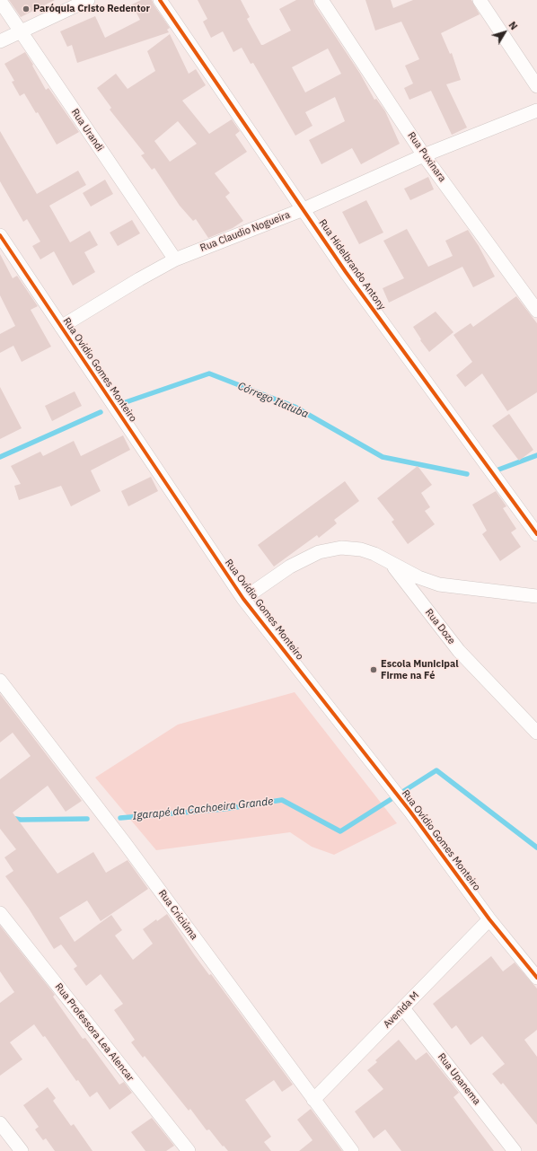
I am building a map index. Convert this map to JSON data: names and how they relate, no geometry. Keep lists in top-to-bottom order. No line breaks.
{"streets":{"street":["Rua Urandi","Rua Puxinara","Rua Claudio Nogueira","Rua Hidelbrando Antony","Rua Ovídio Gomes Monteiro","Rua Doze","Rua Criciúma","Avenida M","Rua Professora Lea Alencar","Rua Upanema"]},"crossings":[["Rua Urandi","Rua Claudio Nogueira"],["Rua Puxinara","Rua Claudio Nogueira"],["Rua Claudio Nogueira","Rua Hidelbrando Antony"],["Rua Claudio Nogueira","Rua Ovídio Gomes Monteiro"],["Rua Ovídio Gomes Monteiro","Avenida M"],["Rua Criciúma","Avenida M"],["Avenida M","Rua Upanema"]],"water":["Córrego Itatuba","Igarapé da Cachoeira Grande"],"places":["Paróquia Cristo Redentor","Escola Municipal Firme na Fé"],"north":"top right"}
